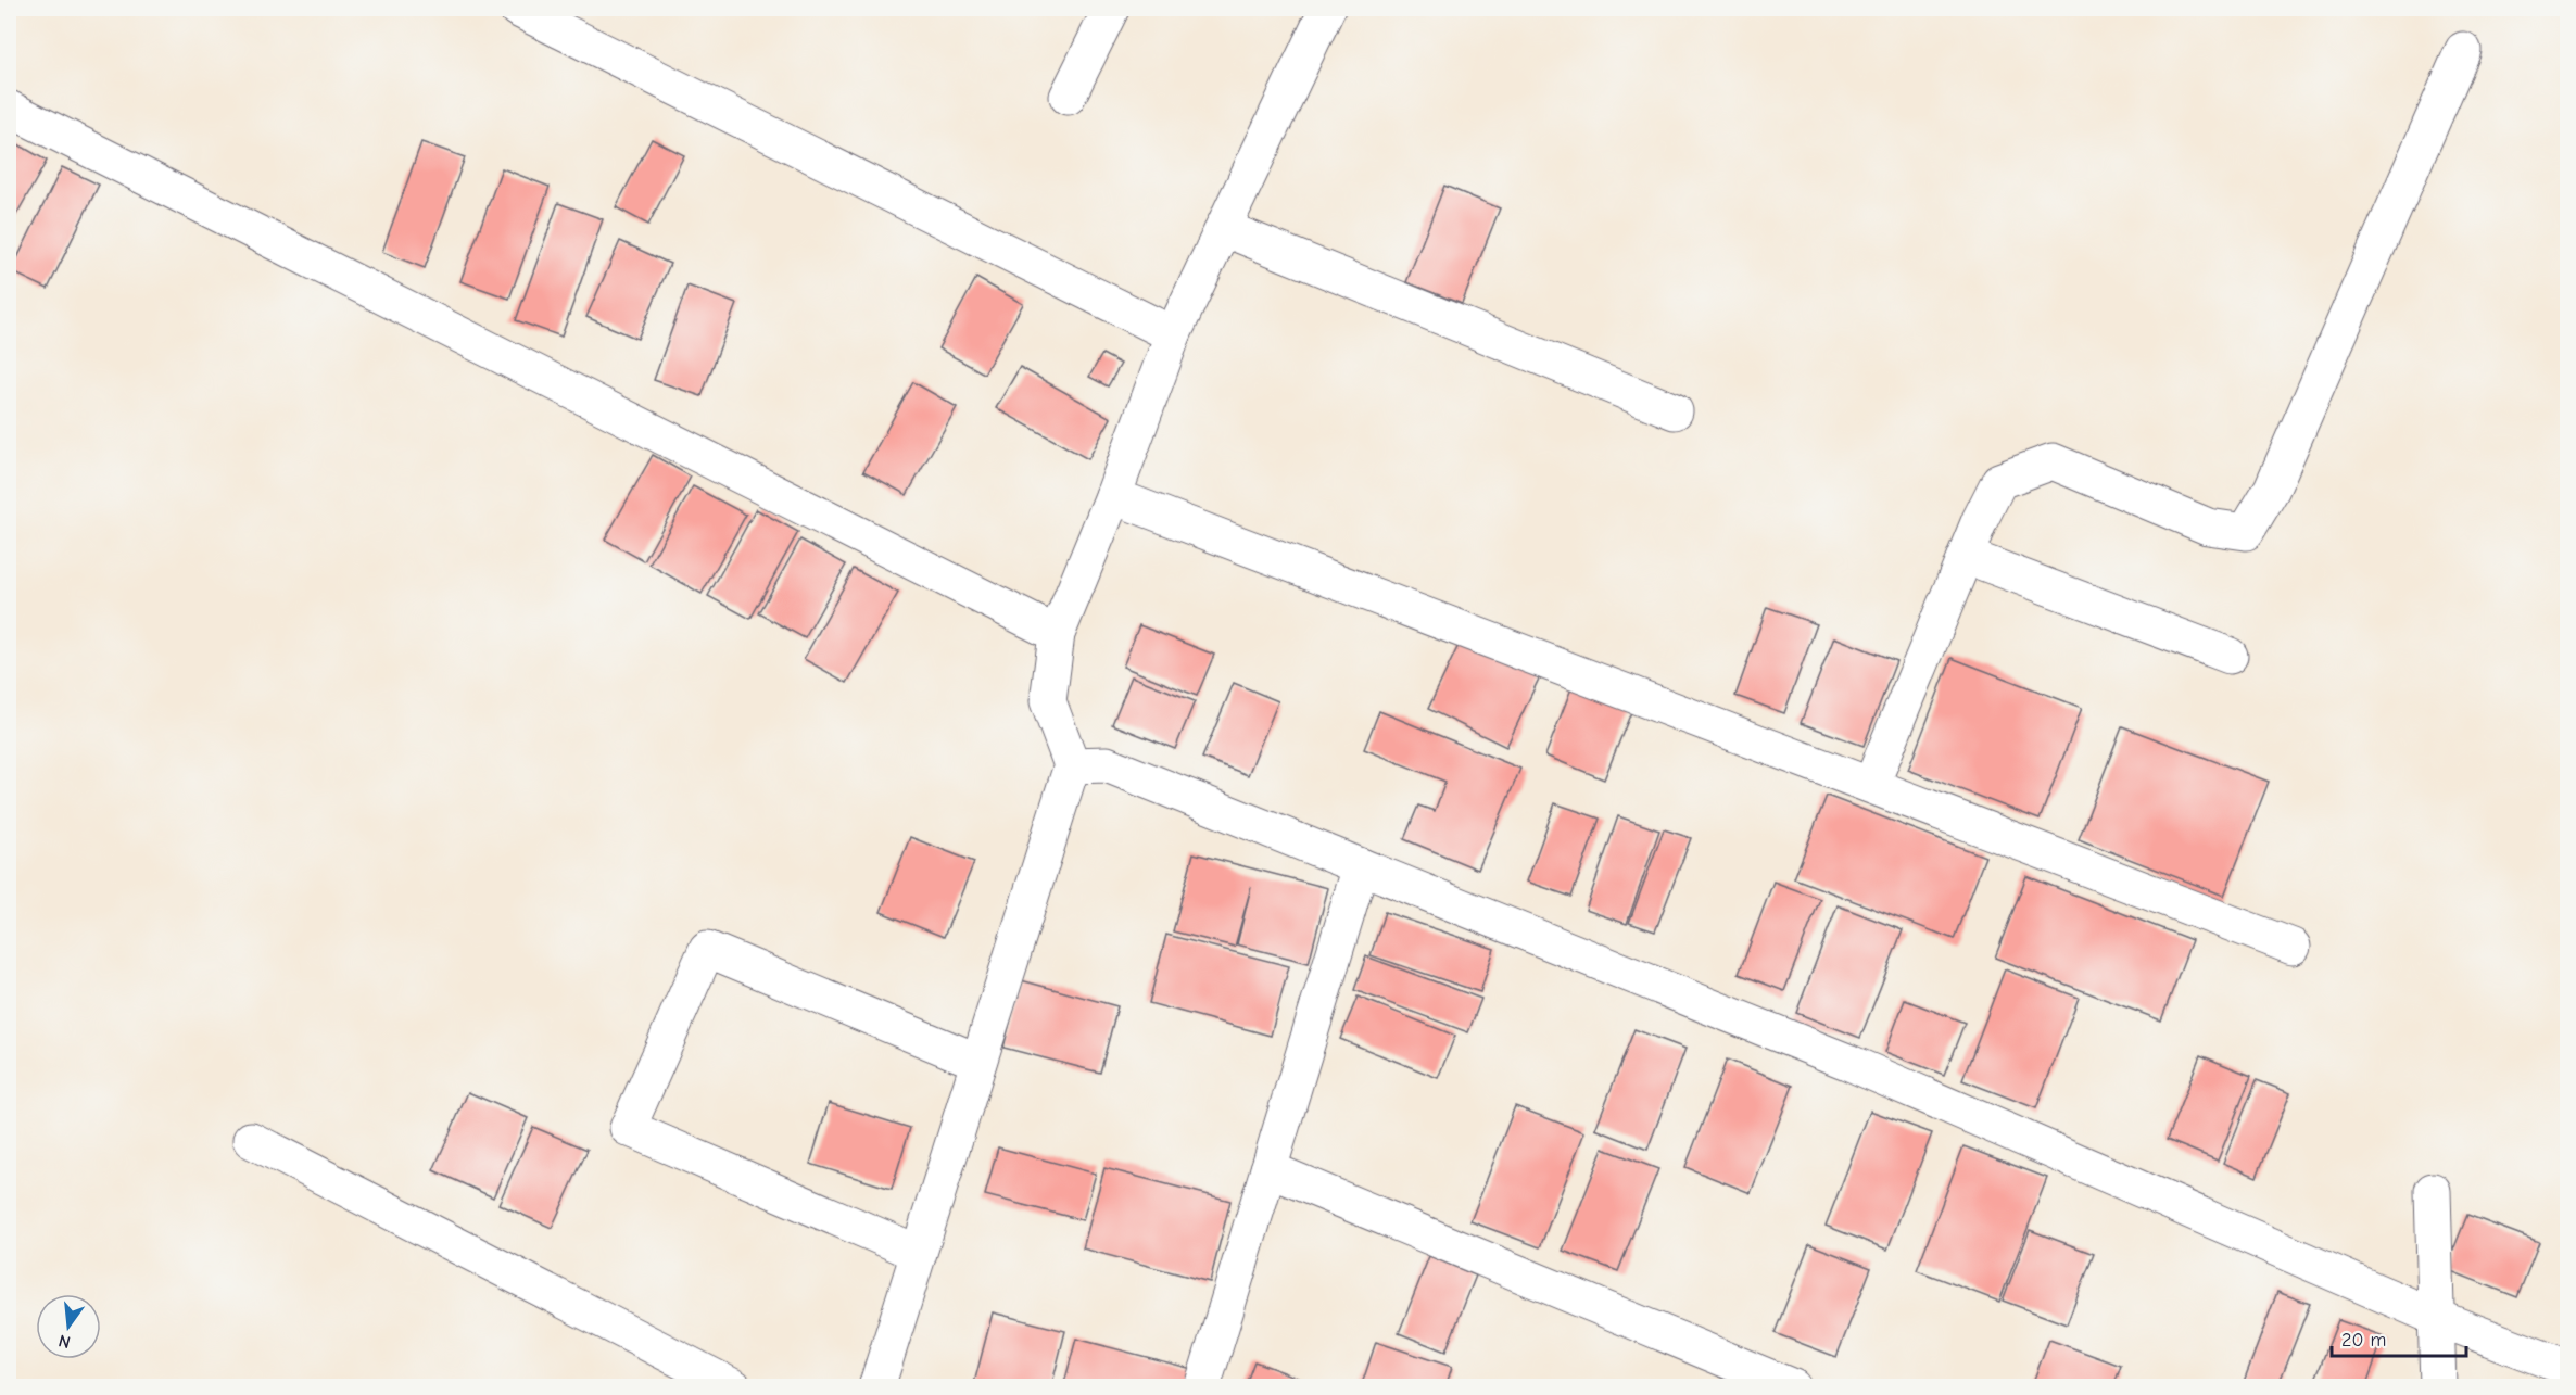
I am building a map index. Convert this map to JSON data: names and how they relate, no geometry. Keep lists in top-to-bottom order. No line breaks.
{"scale_bar":"20 m","north":"bottom"}
